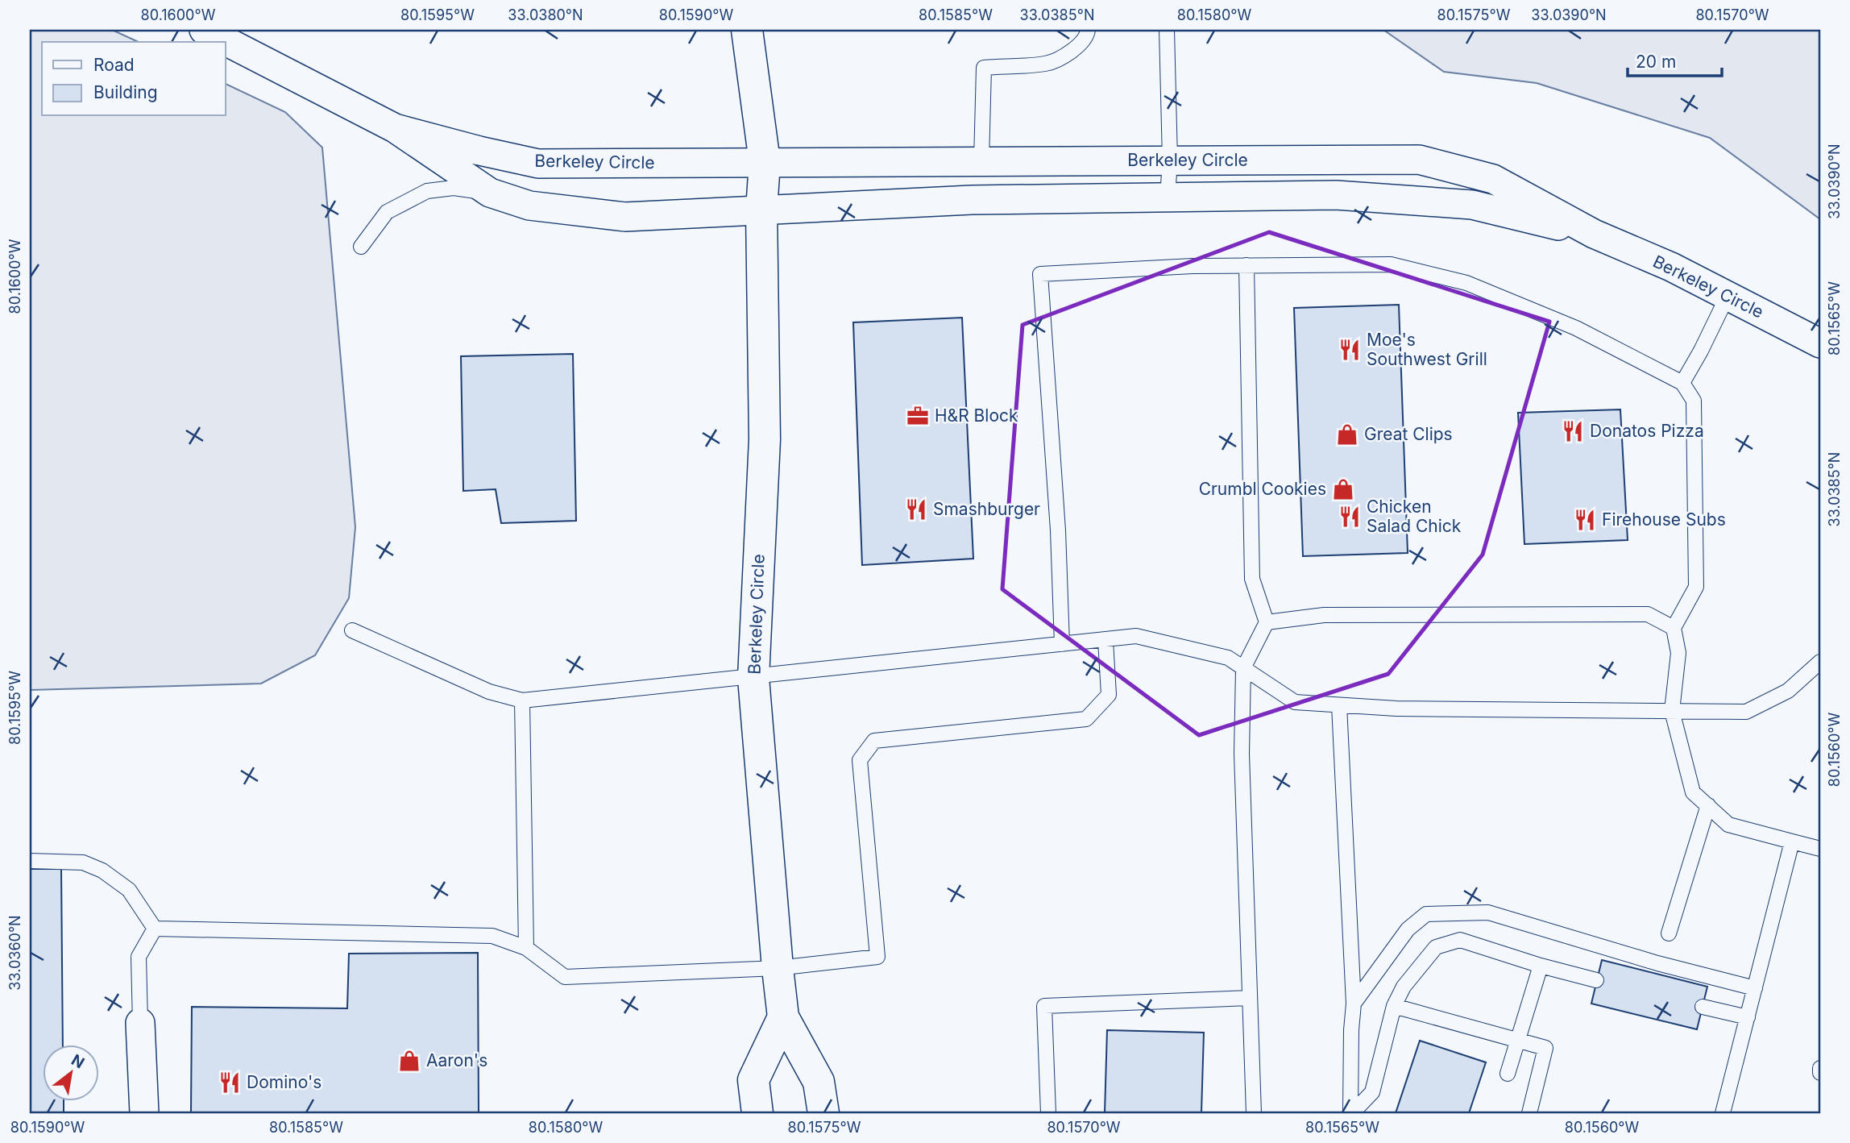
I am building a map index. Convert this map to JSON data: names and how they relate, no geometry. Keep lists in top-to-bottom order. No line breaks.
{"streets":{"street":["Berkeley Circle"]},"places":{"restaurant":["Moe's Southwest Grill","Donatos Pizza","Smashburger","Chicken Salad Chick","Firehouse Subs","Domino's"],"office":["H&R Block"],"shop":["Great Clips","Crumbl Cookies","Aaron's"]},"legend":["Road","Building"],"scale_bar":"20 m","north":"top right","coordinates":["80.1600°W","80.1595°W","33.0380°N","80.1590°W","80.1585°W","33.0385°N","80.1580°W","80.1575°W","33.0390°N","80.1570°W","80.1565°W","80.1560°W","33.0360°N"]}
